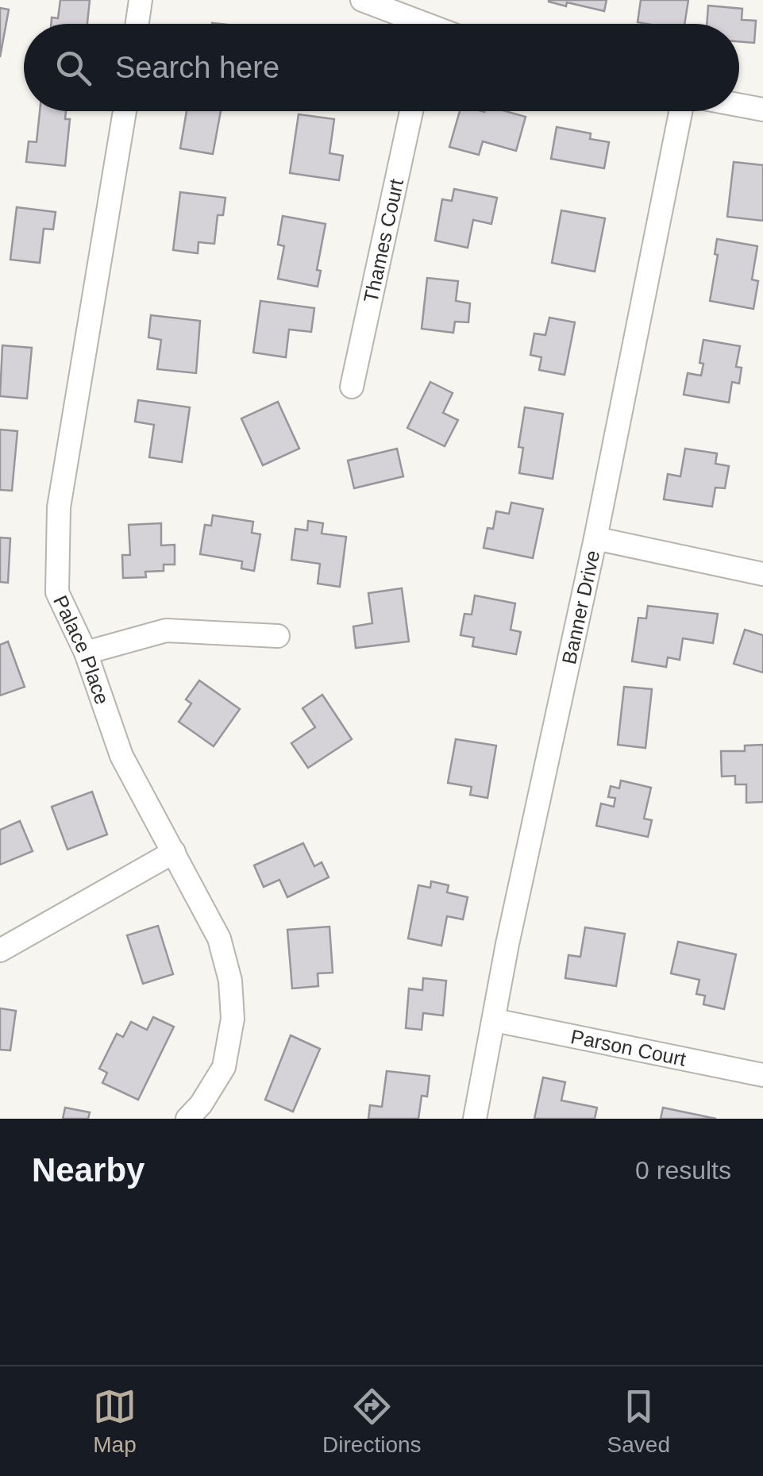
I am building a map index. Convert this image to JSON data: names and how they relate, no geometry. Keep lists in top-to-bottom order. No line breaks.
{"streets":{"street":["Thames Court","Banner Drive","Palace Place","Parson Court"]},"crossings":[["Banner Drive","Parson Court"]],"page":{"search":"Search here","heading":["Nearby","0 results"],"nav":["Map","Directions","Saved"]}}
